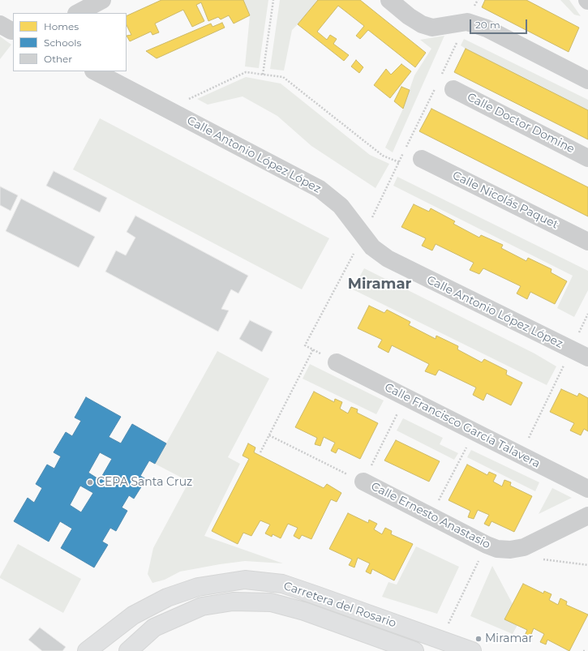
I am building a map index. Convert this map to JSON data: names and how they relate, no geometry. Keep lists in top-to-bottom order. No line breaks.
{"streets":{"main road":["Carretera del Rosario"],"street":["Calle Doctor Domine","Calle Antonio López López","Calle Nicolás Paquet","Calle Francisco García Talavera","Calle Ernesto Anastasio"]},"districts":["Miramar"],"places":["CEPA Santa Cruz","Miramar"],"legend":["Homes","Schools","Other"],"scale_bar":"20 m"}
